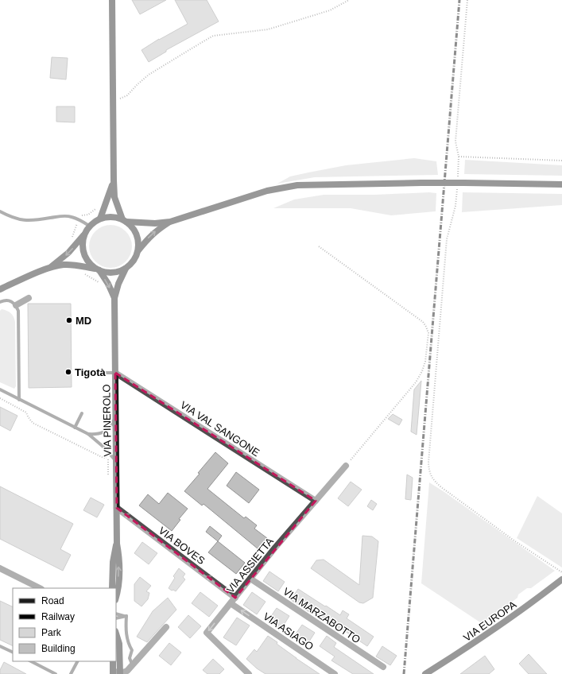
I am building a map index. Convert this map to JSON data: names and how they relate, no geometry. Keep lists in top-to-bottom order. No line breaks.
{"streets":{"main road":["VIA PINEROLO","VIA EUROPA"],"street":["VIA VAL SANGONE","VIA BOVES","VIA ASSIETTA","VIA MARZABOTTO","VIA ASIAGO"]},"crossings":[["VIA PINEROLO","VIA VAL SANGONE"],["VIA PINEROLO","VIA BOVES"],["VIA VAL SANGONE","VIA ASSIETTA"],["VIA BOVES","VIA ASSIETTA"],["VIA ASSIETTA","VIA MARZABOTTO"],["VIA ASSIETTA","VIA ASIAGO"]],"one_way":["VIA BOVES","VIA ASIAGO"],"places":["MD","Tigotà"],"legend":["Road","Railway","Park","Building"]}
